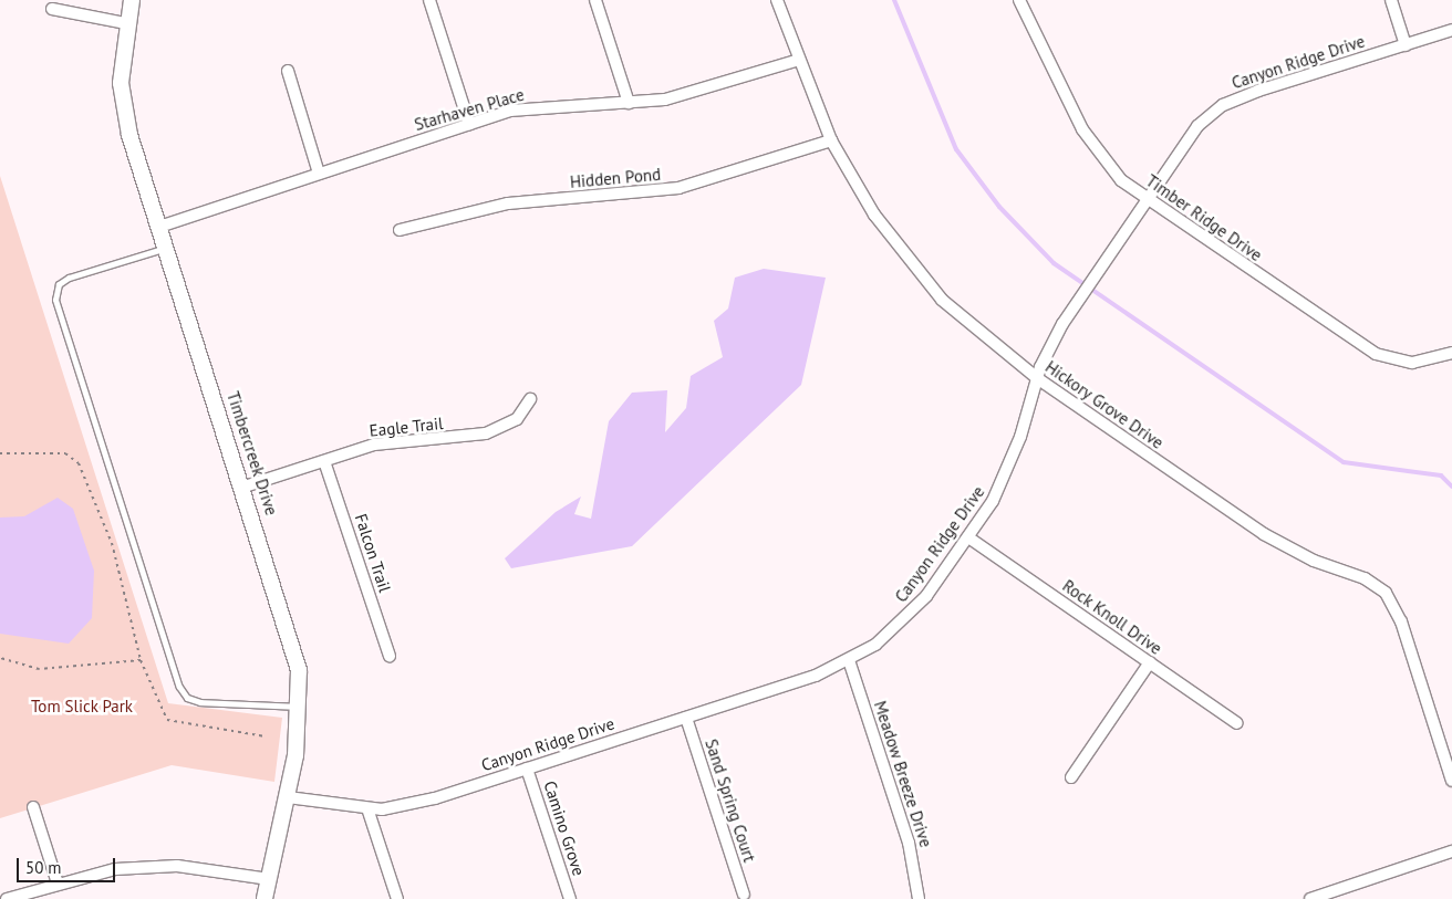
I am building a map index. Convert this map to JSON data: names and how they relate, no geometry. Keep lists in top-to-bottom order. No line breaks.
{"streets":{"street":["Canyon Ridge Drive","Starhaven Place","Hidden Pond","Timber Ridge Drive","Hickory Grove Drive","Eagle Trail","Timbercreek Drive","Falcon Trail","Rock Knoll Drive","Meadow Breeze Drive","Sand Spring Court","Camino Grove"]},"crossings":[["Canyon Ridge Drive","Timber Ridge Drive"],["Canyon Ridge Drive","Hickory Grove Drive"],["Canyon Ridge Drive","Timbercreek Drive"],["Canyon Ridge Drive","Rock Knoll Drive"],["Canyon Ridge Drive","Meadow Breeze Drive"],["Canyon Ridge Drive","Sand Spring Court"],["Canyon Ridge Drive","Camino Grove"],["Starhaven Place","Hickory Grove Drive"],["Starhaven Place","Timbercreek Drive"],["Hidden Pond","Hickory Grove Drive"],["Eagle Trail","Timbercreek Drive"],["Eagle Trail","Falcon Trail"]],"parks":["Tom Slick Park"],"scale_bar":"50 m"}
